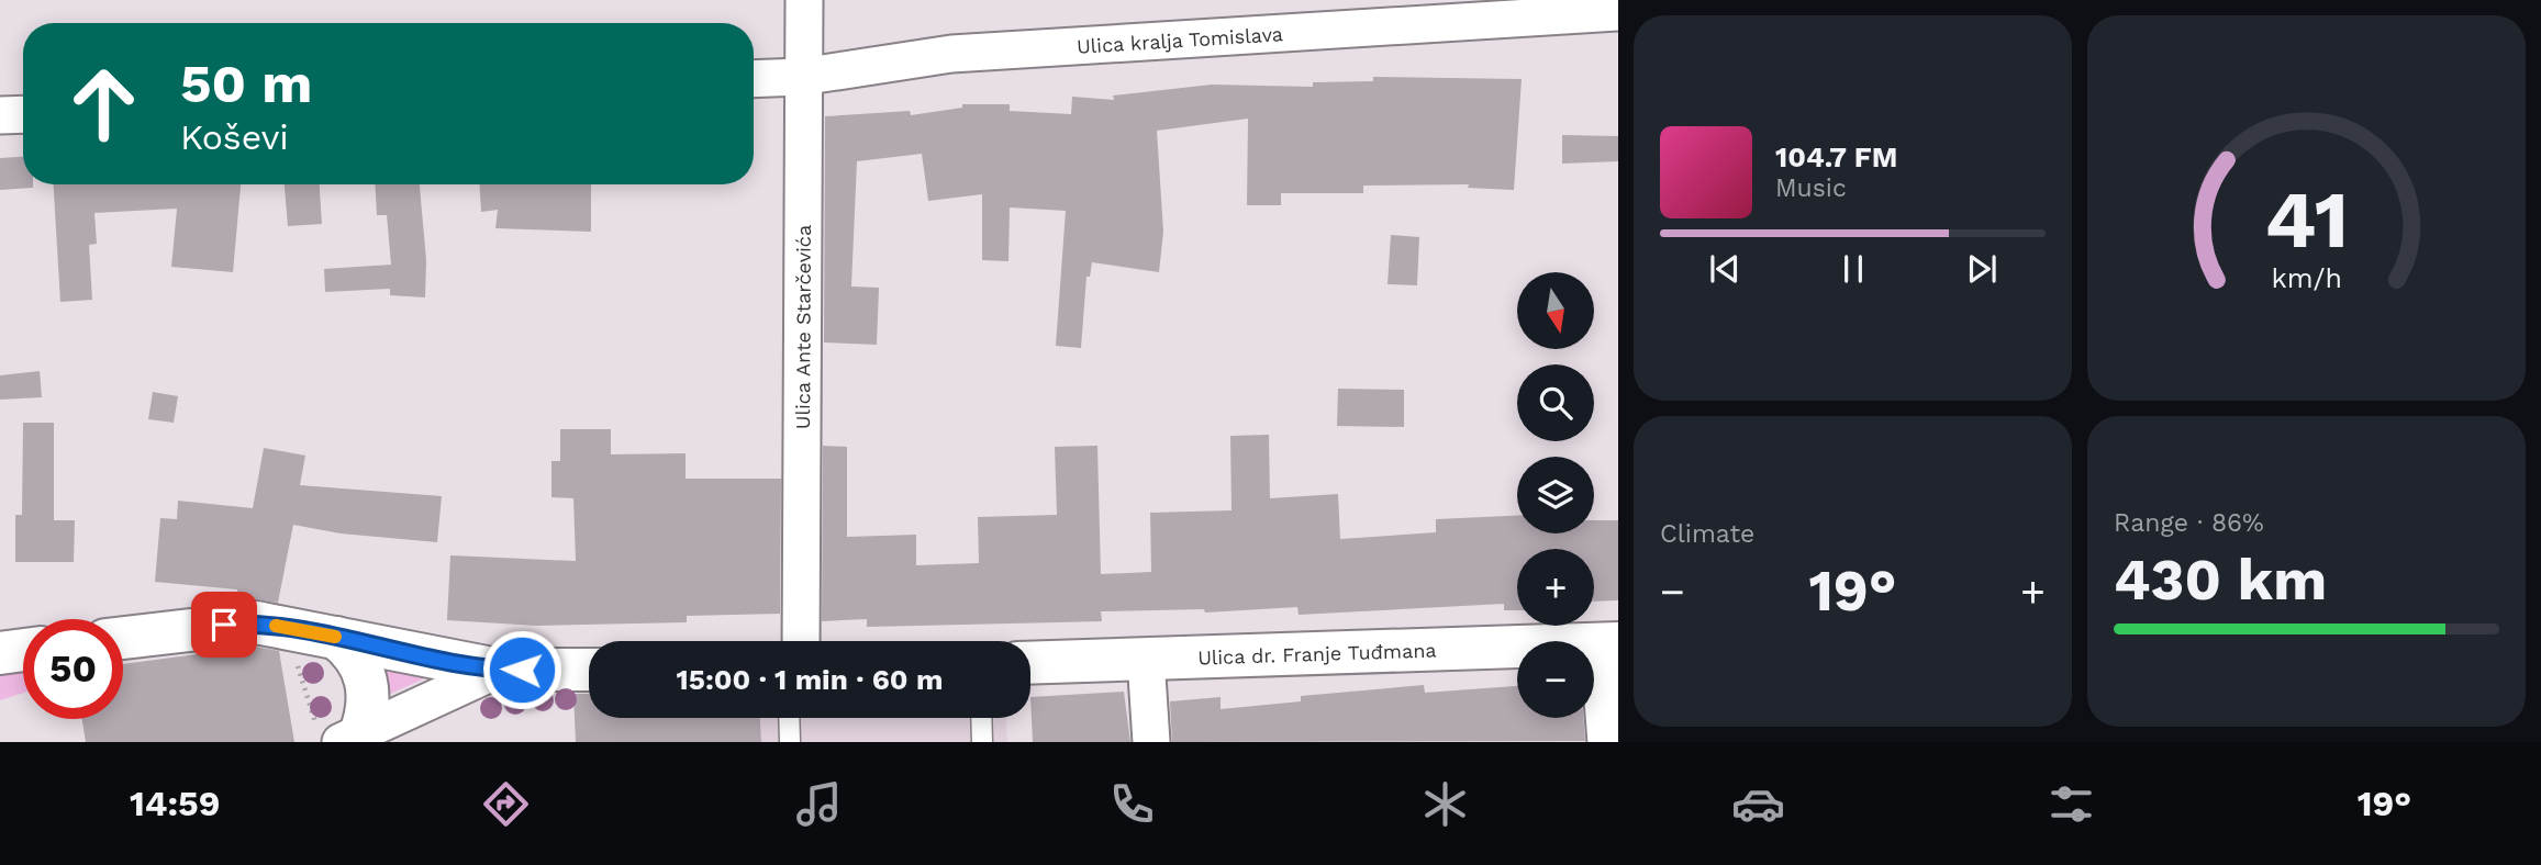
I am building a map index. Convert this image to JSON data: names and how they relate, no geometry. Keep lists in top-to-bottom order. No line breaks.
{"streets":{"main road":["Ulica dr. Franje Tuđmana"],"street":["Ulica kralja Tomislava","Ulica Ante Starčevića"]},"crossings":[["Ulica kralja Tomislava","Ulica Ante Starčevića"]],"north":"bottom","page":{"turn":["50 m","Koševi"],"song":["104.7 FM","Music"],"map_buttons":["+","−"],"tile":["Climate",["Range · 86%","430 km"]],"heat":["−","19°","+"],"limit":"50","trip":"15:00 · 1 min · 60 m","tabs":["14:59","19°"],"gauge":["41","km/h"]}}
